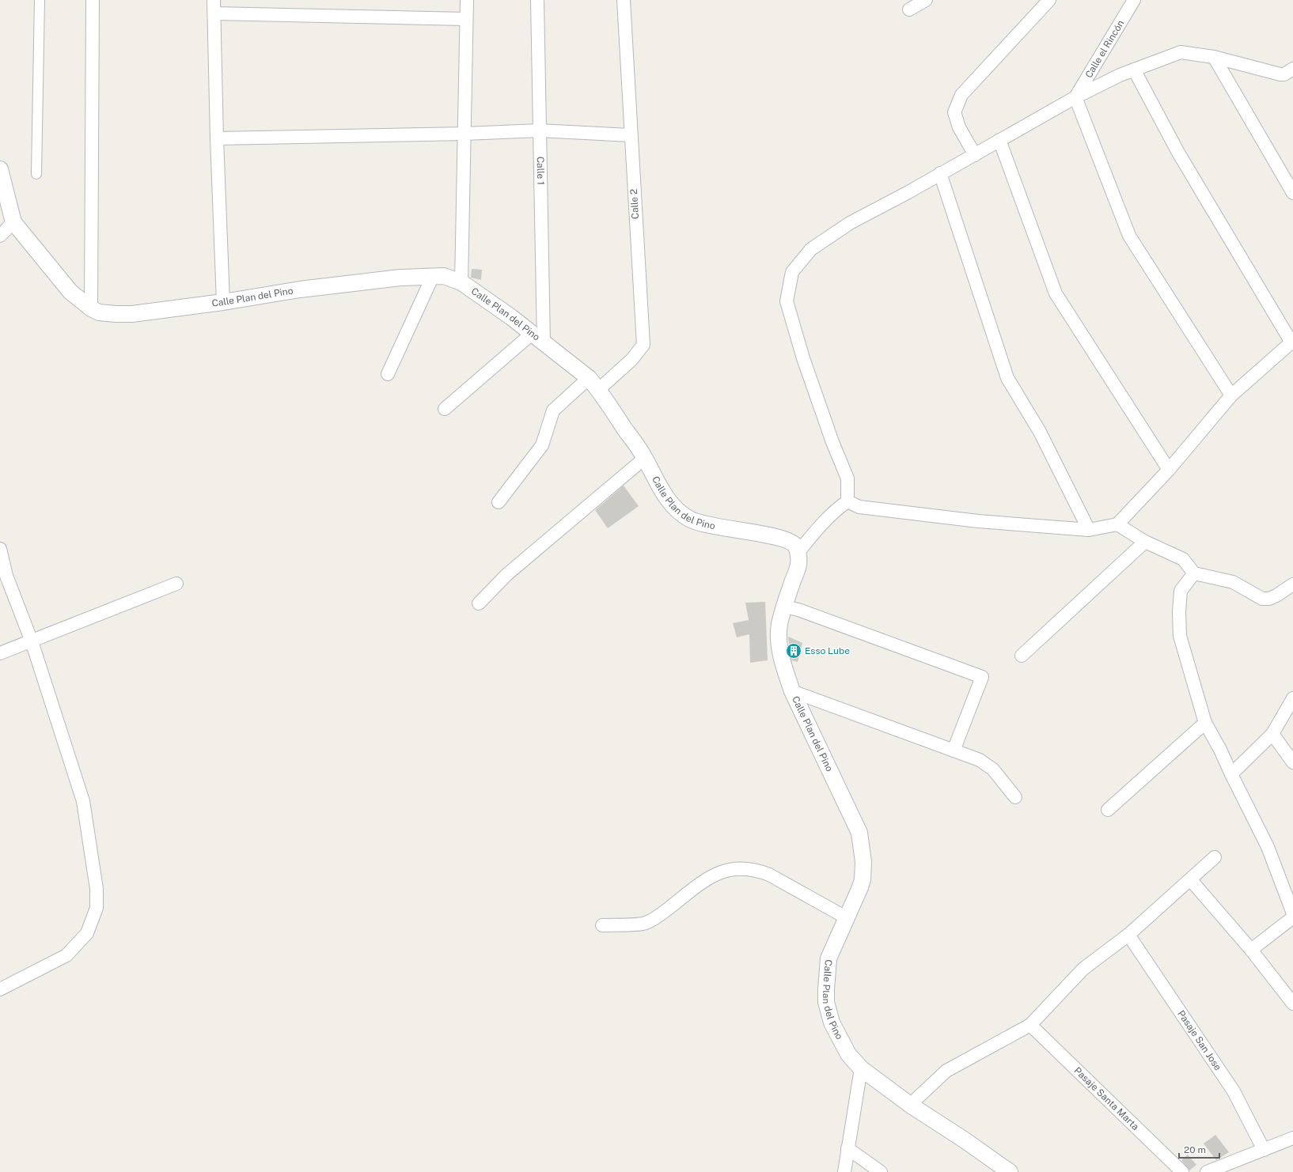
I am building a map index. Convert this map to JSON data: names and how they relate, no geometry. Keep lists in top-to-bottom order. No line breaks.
{"streets":{"street":["Calle el Rincón","Calle 1","Calle 2","Calle Plan del Pino","Pasaje San Jose","Pasaje Santa Marta"]},"crossings":[["Calle 1","Calle Plan del Pino"],["Calle 2","Calle Plan del Pino"]],"places":{"building":["Esso Lube"]},"scale_bar":"20 m"}
